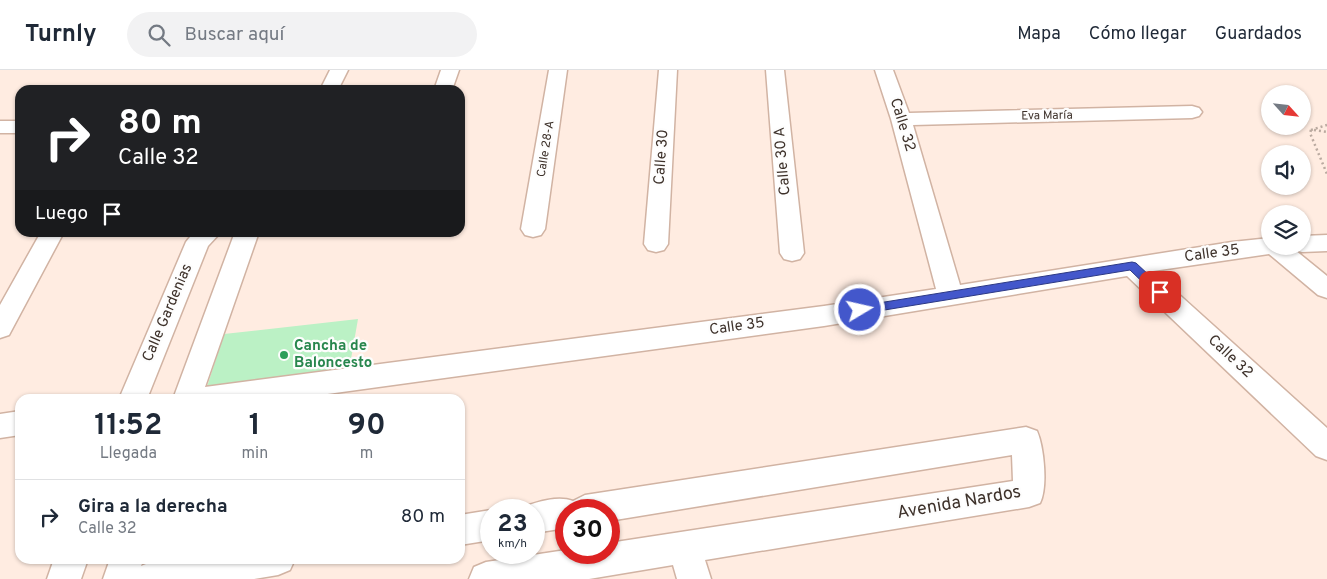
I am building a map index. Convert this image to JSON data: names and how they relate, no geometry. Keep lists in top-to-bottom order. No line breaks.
{"streets":{"street":["Eva María","Calle 32","Calle 28-A","Calle 30","Calle 30 A","Calle 35","Calle Gardenias","Avenida Nardos"]},"crossings":[["Eva María","Calle 32"],["Calle 32","Calle 35"]],"places":["Cancha de Baloncesto"],"north":"bottom right","page":{"header":"Turnly","search":"Buscar aquí","nav":["Mapa","Cómo llegar","Guardados"],"turn":["80 m","Calle 32"],"then":"Luego","eta":["11:52","Llegada","1","min","90","m"],"list":[{"name":"Gira a la derecha","note":"Calle 32","value":"80 m"}],"speed":"23 km/h","limit":"30"}}
